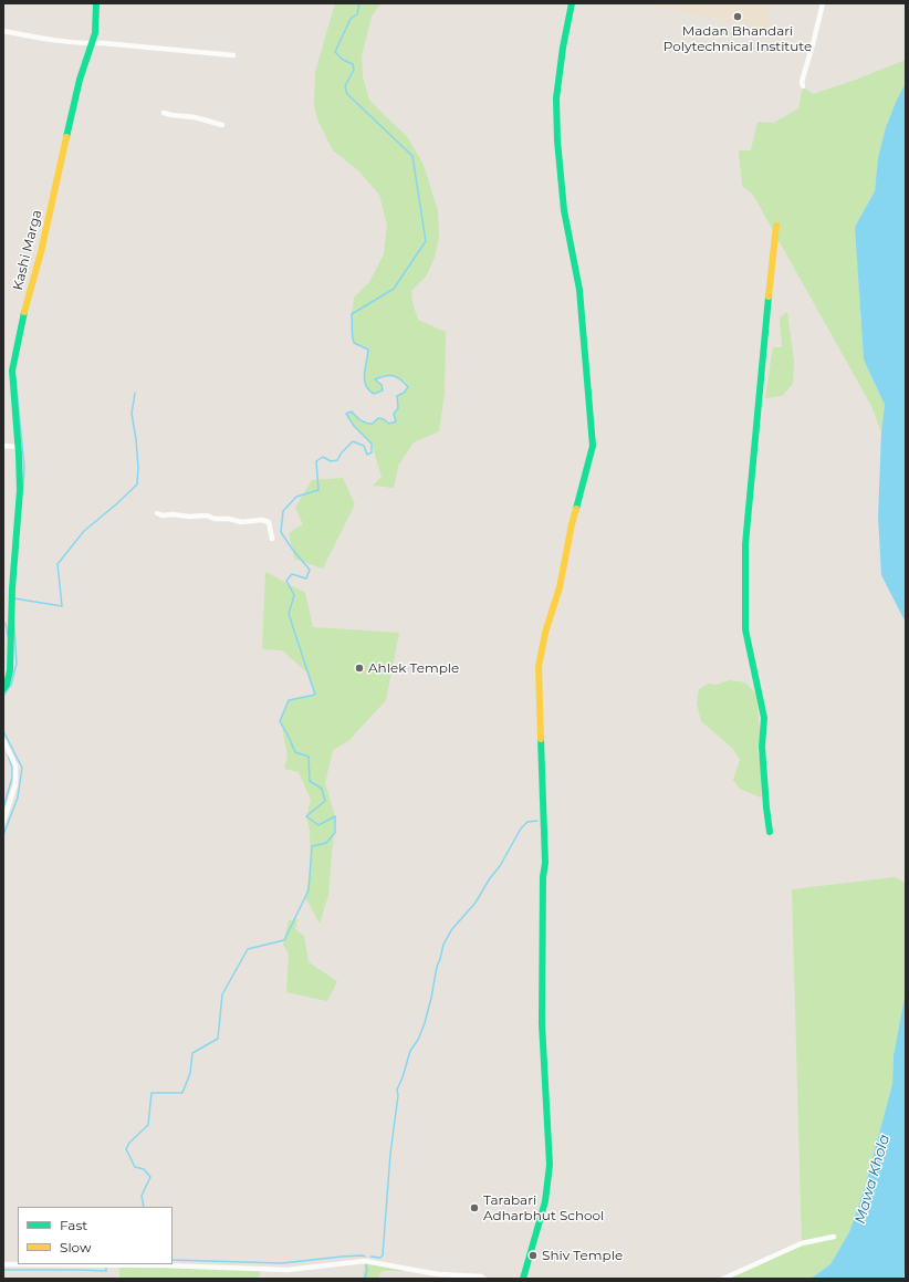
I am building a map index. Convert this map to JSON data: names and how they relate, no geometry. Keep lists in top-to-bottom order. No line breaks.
{"streets":{"street":["Kashi Marga"]},"water":["Mawa Khola"],"places":["Madan Bhandari Polytechnical Institute","Ahlek Temple","Tarabari Adharbhut School","Shiv Temple"],"legend":["Fast","Slow"]}
